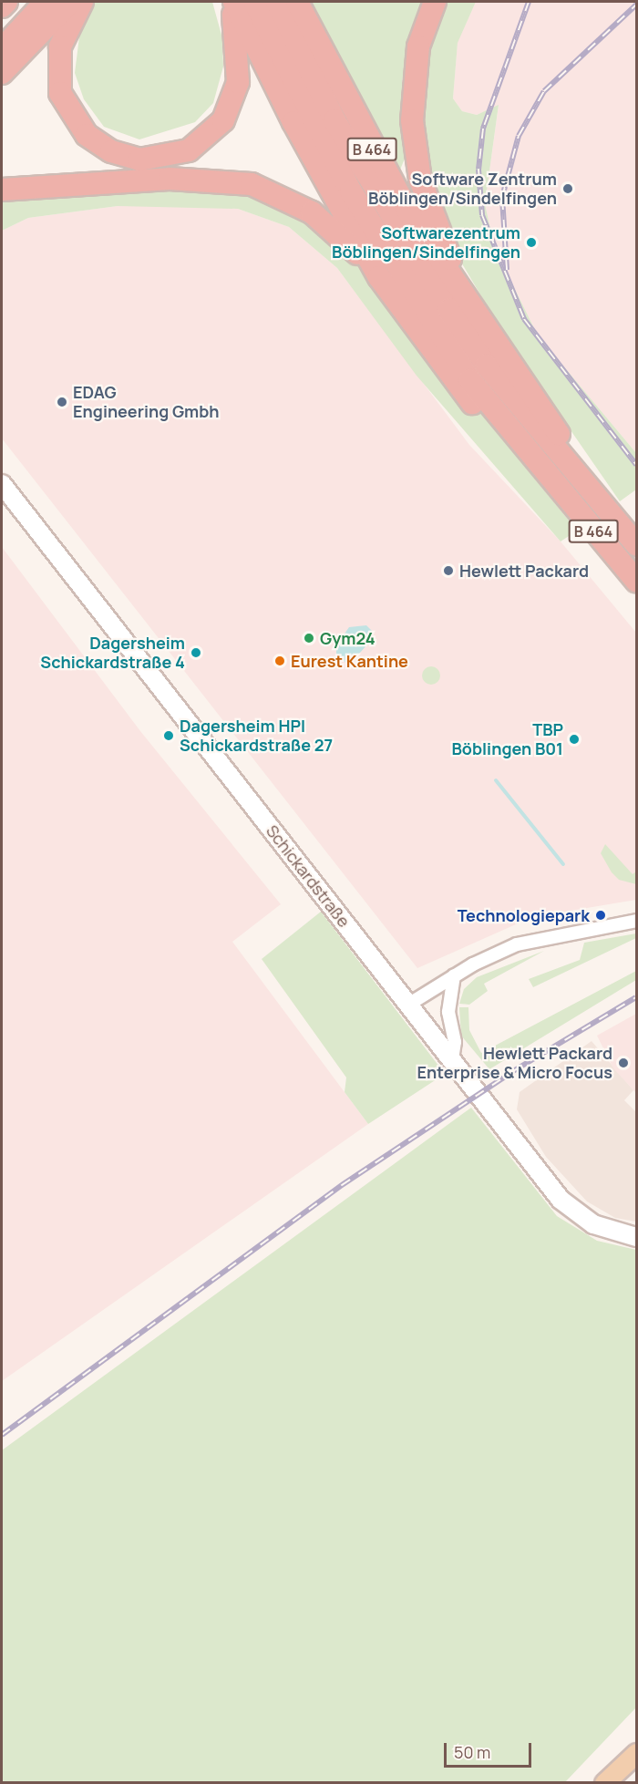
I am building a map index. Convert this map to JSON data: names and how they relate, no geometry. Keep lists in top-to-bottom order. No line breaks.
{"streets":{"highway":["B 464"],"street":["Schickardstraße"]},"places":["Software Zentrum Böblingen/Sindelfingen","Softwarezentrum Böblingen/Sindelfingen","EDAG Engineering Gmbh","Hewlett Packard","Gym24","Dagersheim Schickardstraße 4","Eurest Kantine","Dagersheim HPI Schickardstraße 27","TBP Böblingen B01","Technologiepark","Hewlett Packard Enterprise & Micro Focus"],"scale_bar":"50 m"}
